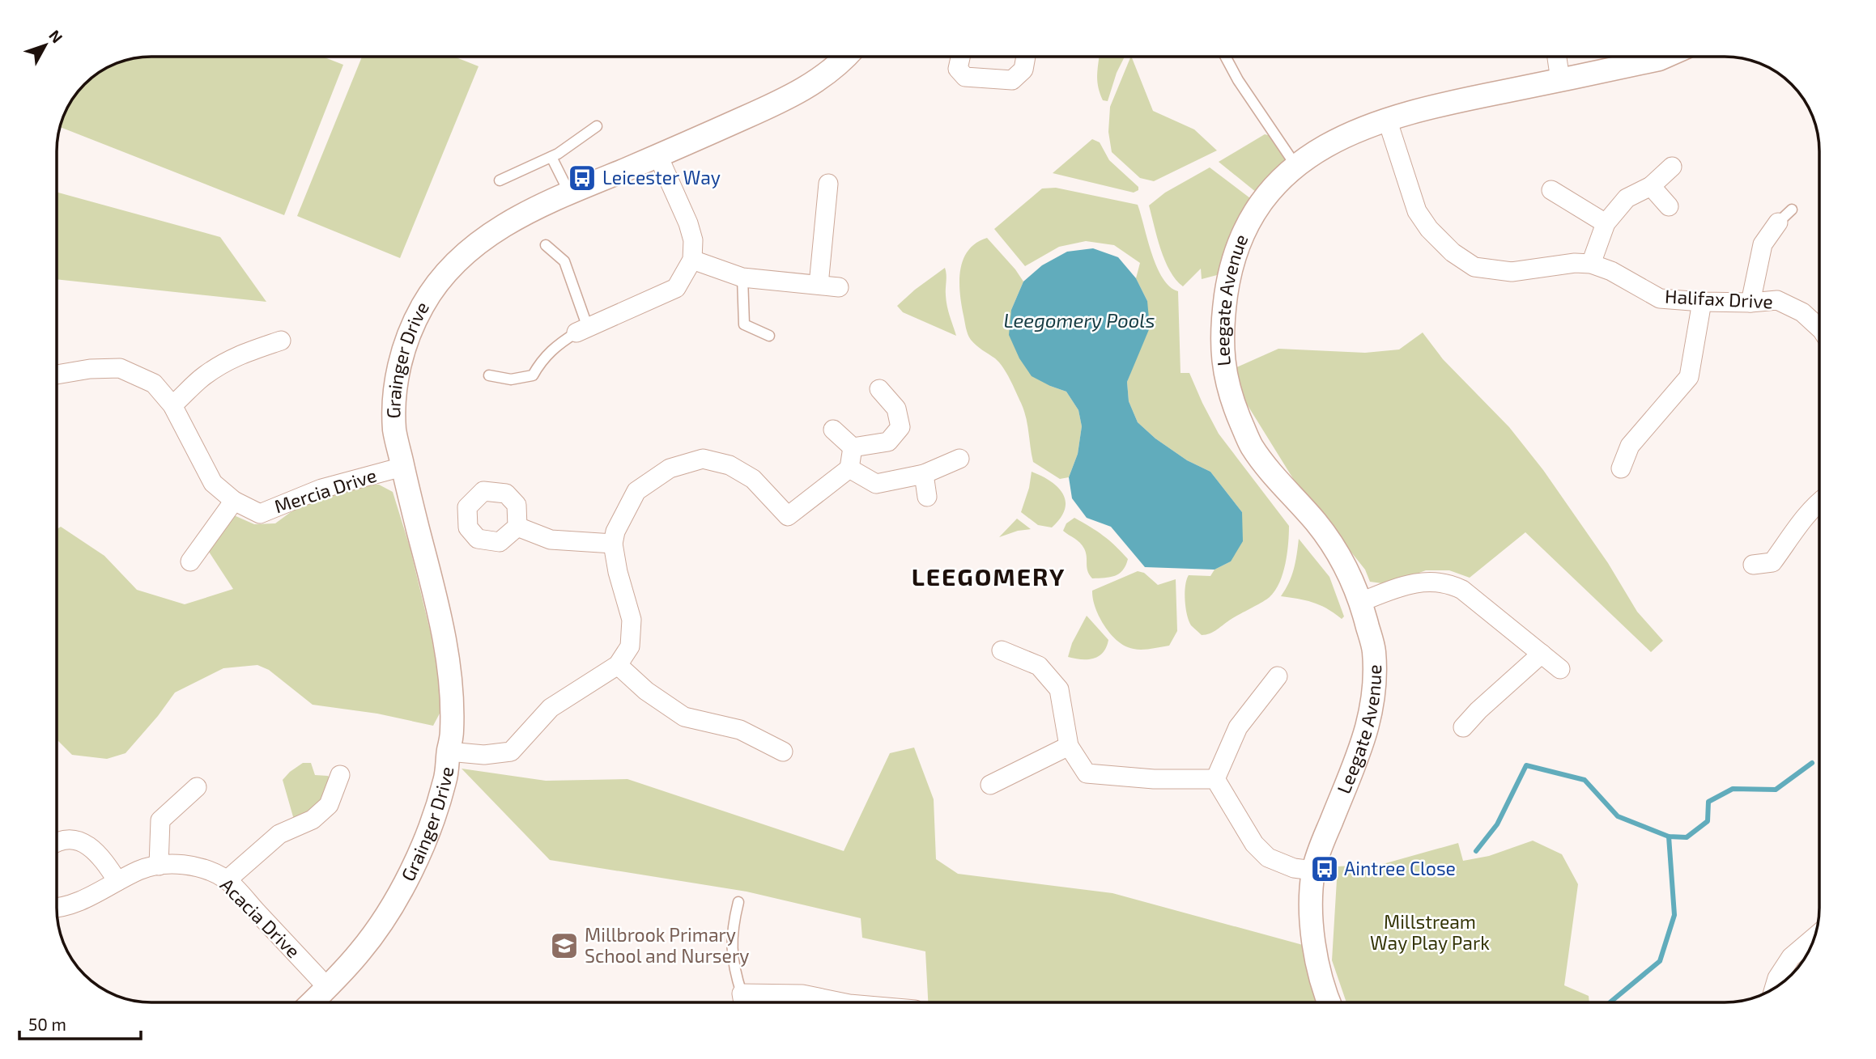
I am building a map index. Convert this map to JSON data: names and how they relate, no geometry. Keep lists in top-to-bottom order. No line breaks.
{"streets":{"street":["Halifax Drive","Leegate Avenue","Grainger Drive","Mercia Drive","Acacia Drive"]},"crossings":[["Halifax Drive","Leegate Avenue"],["Grainger Drive","Mercia Drive"],["Grainger Drive","Acacia Drive"]],"districts":["LEEGOMERY"],"water":["Leegomery Pools"],"parks":["Millstream Way Play Park"],"places":{"bus stop":["Leicester Way","Aintree Close"],"school or university":["Millbrook Primary School and Nursery"]},"scale_bar":"50 m","north":"top right"}
